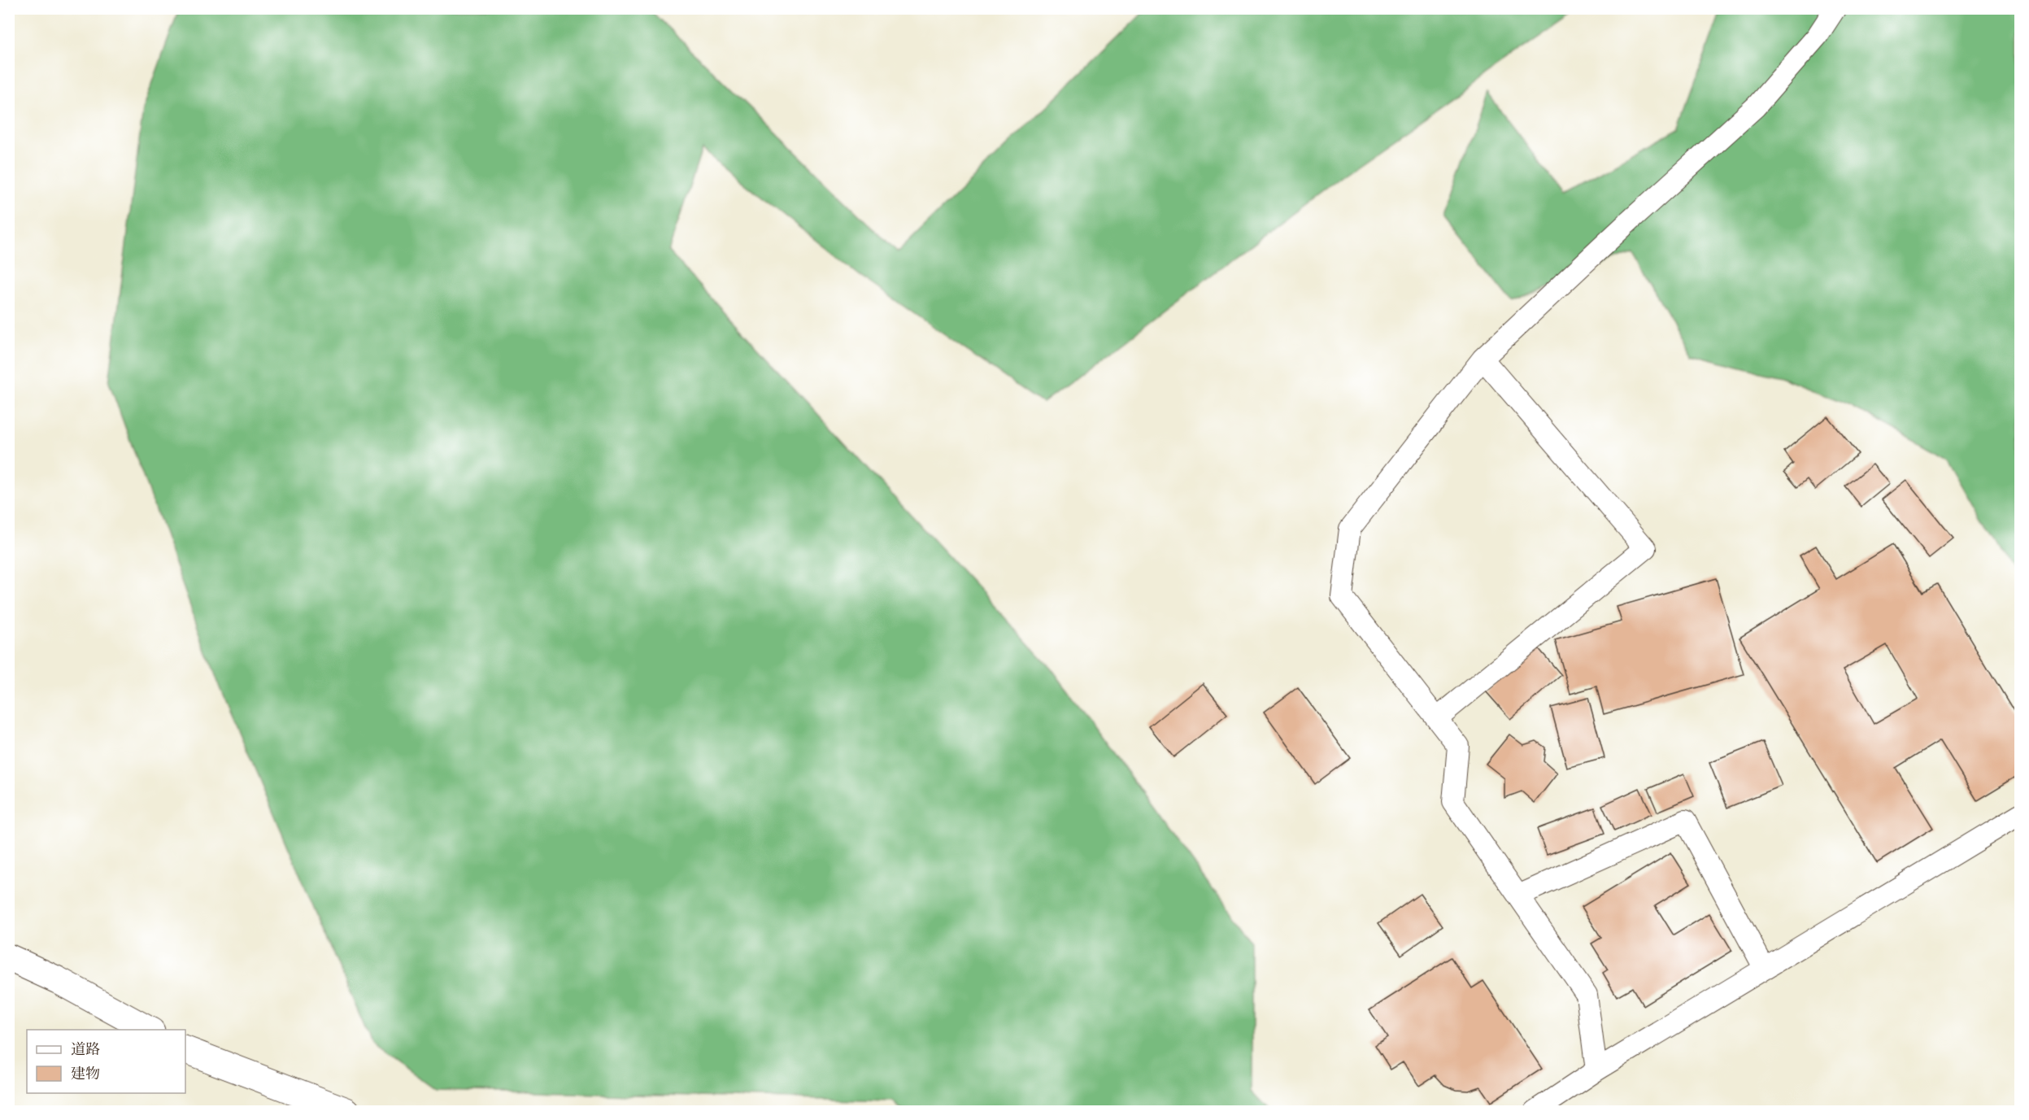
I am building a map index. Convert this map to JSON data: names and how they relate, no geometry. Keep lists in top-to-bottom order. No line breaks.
{"legend":["道路","建物"]}
